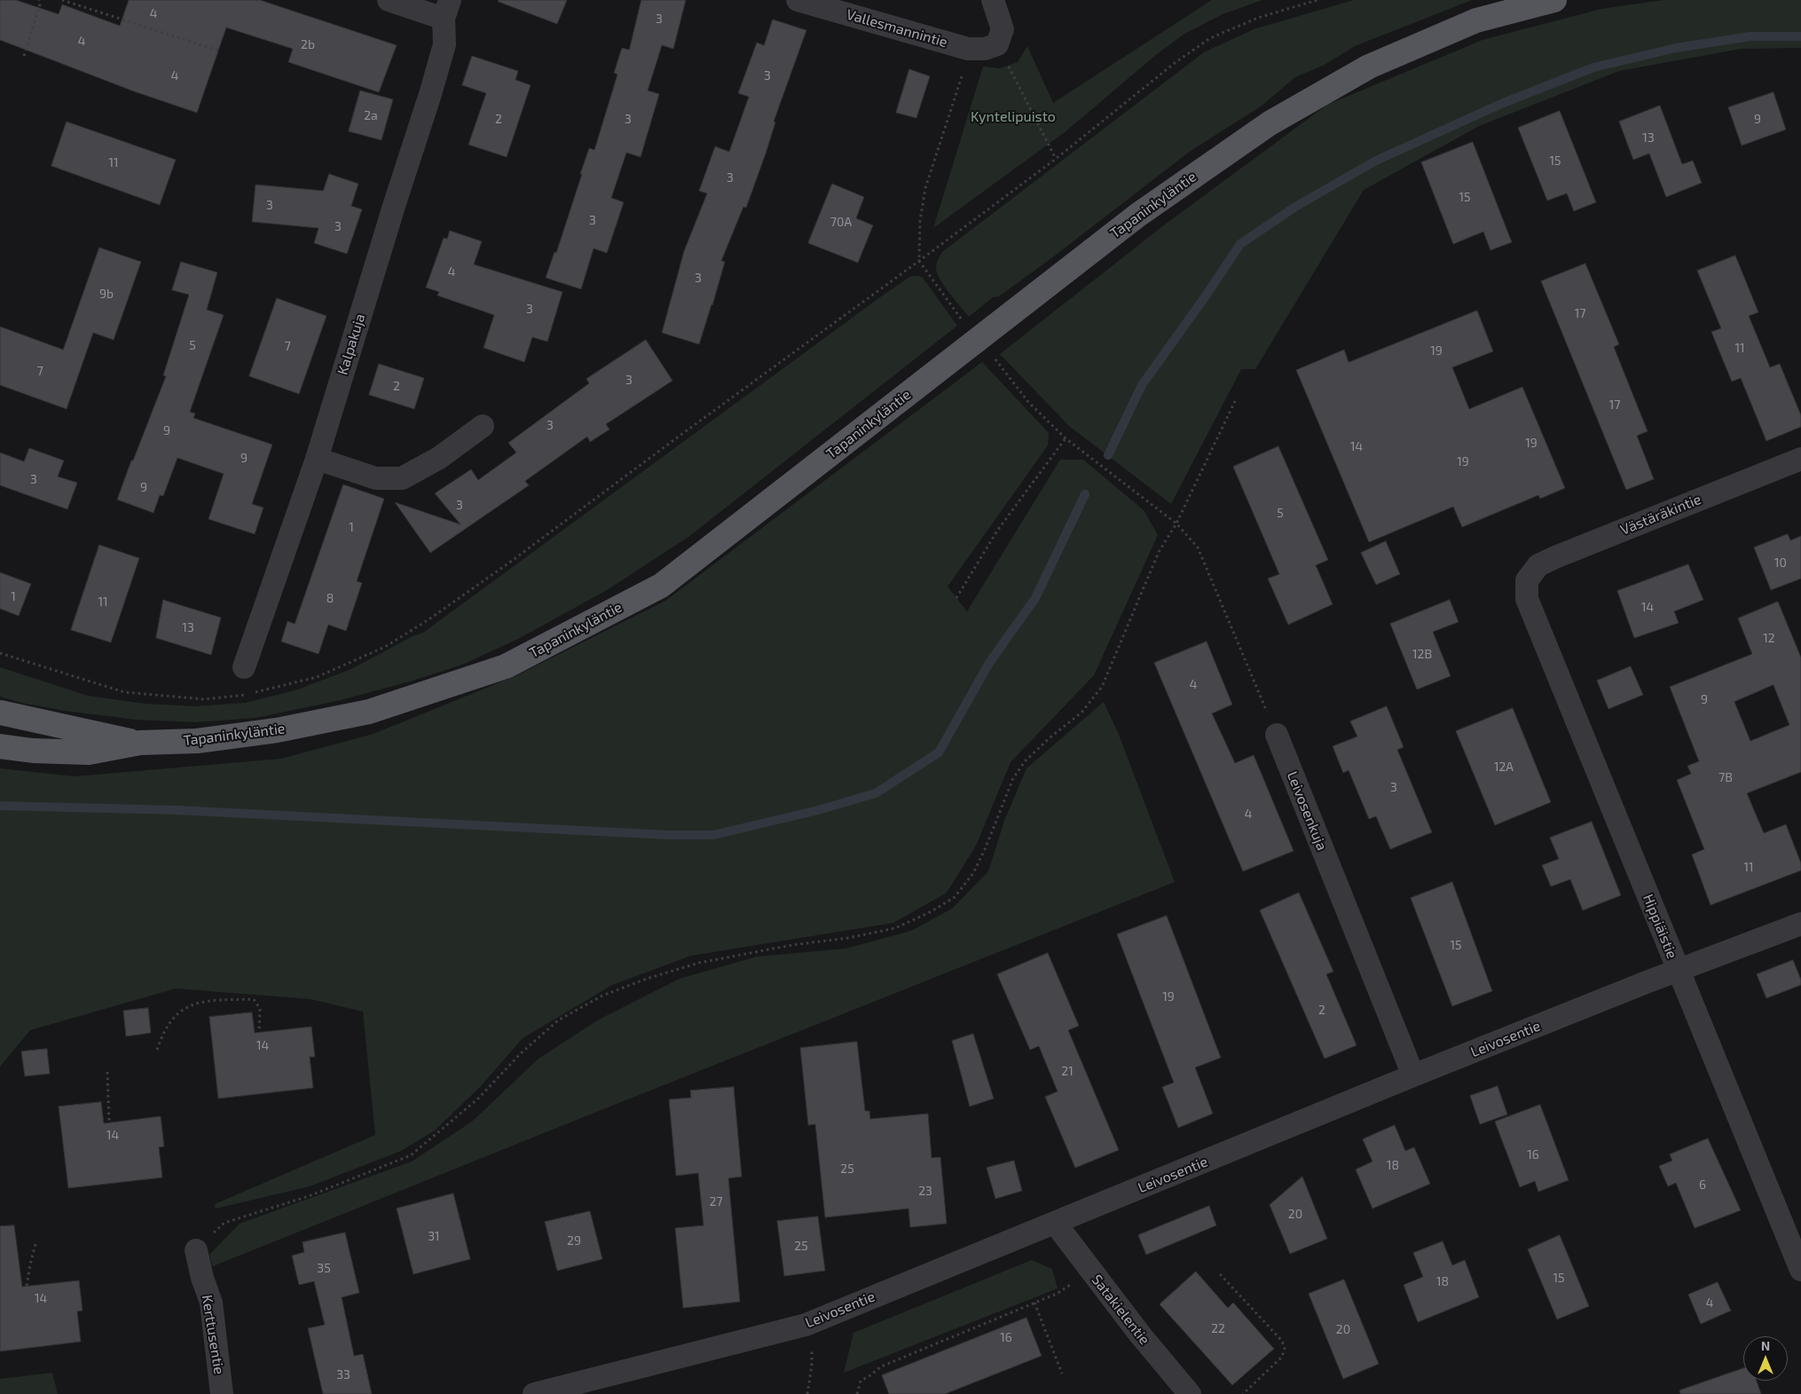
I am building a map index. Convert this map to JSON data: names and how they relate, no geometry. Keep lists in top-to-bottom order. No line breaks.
{"streets":{"main road":["Tapaninkyläntie"],"street":["Vallesmannintie","Kalpakuja","Västäräkintie","Leivosenkuja","Hippiäistie","Leivosentie","Satakielentie","Kerttusentie"]},"crossings":[["Västäräkintie","Hippiäistie"],["Leivosenkuja","Leivosentie"],["Hippiäistie","Leivosentie"],["Leivosentie","Satakielentie"]],"parks":["Kyntelipuisto"],"house_numbers":["4","3","4","2b","4","3","2a","2","3","9","13","15","11","3","15","3","3","70A","3","4","3","9b","3","17","5","7","11","19","7","3","2","17","3","9","19","14","9","19","3","9","3","5","1","10","1","8","11","14","13","12","12B","4","9","12A","7B","3","4","11","15","19","2","14","21","14","16","18","25","6","23","27","20","31","29","25","35","15","18","14","4","22","20","16","33"],"north":"top"}
